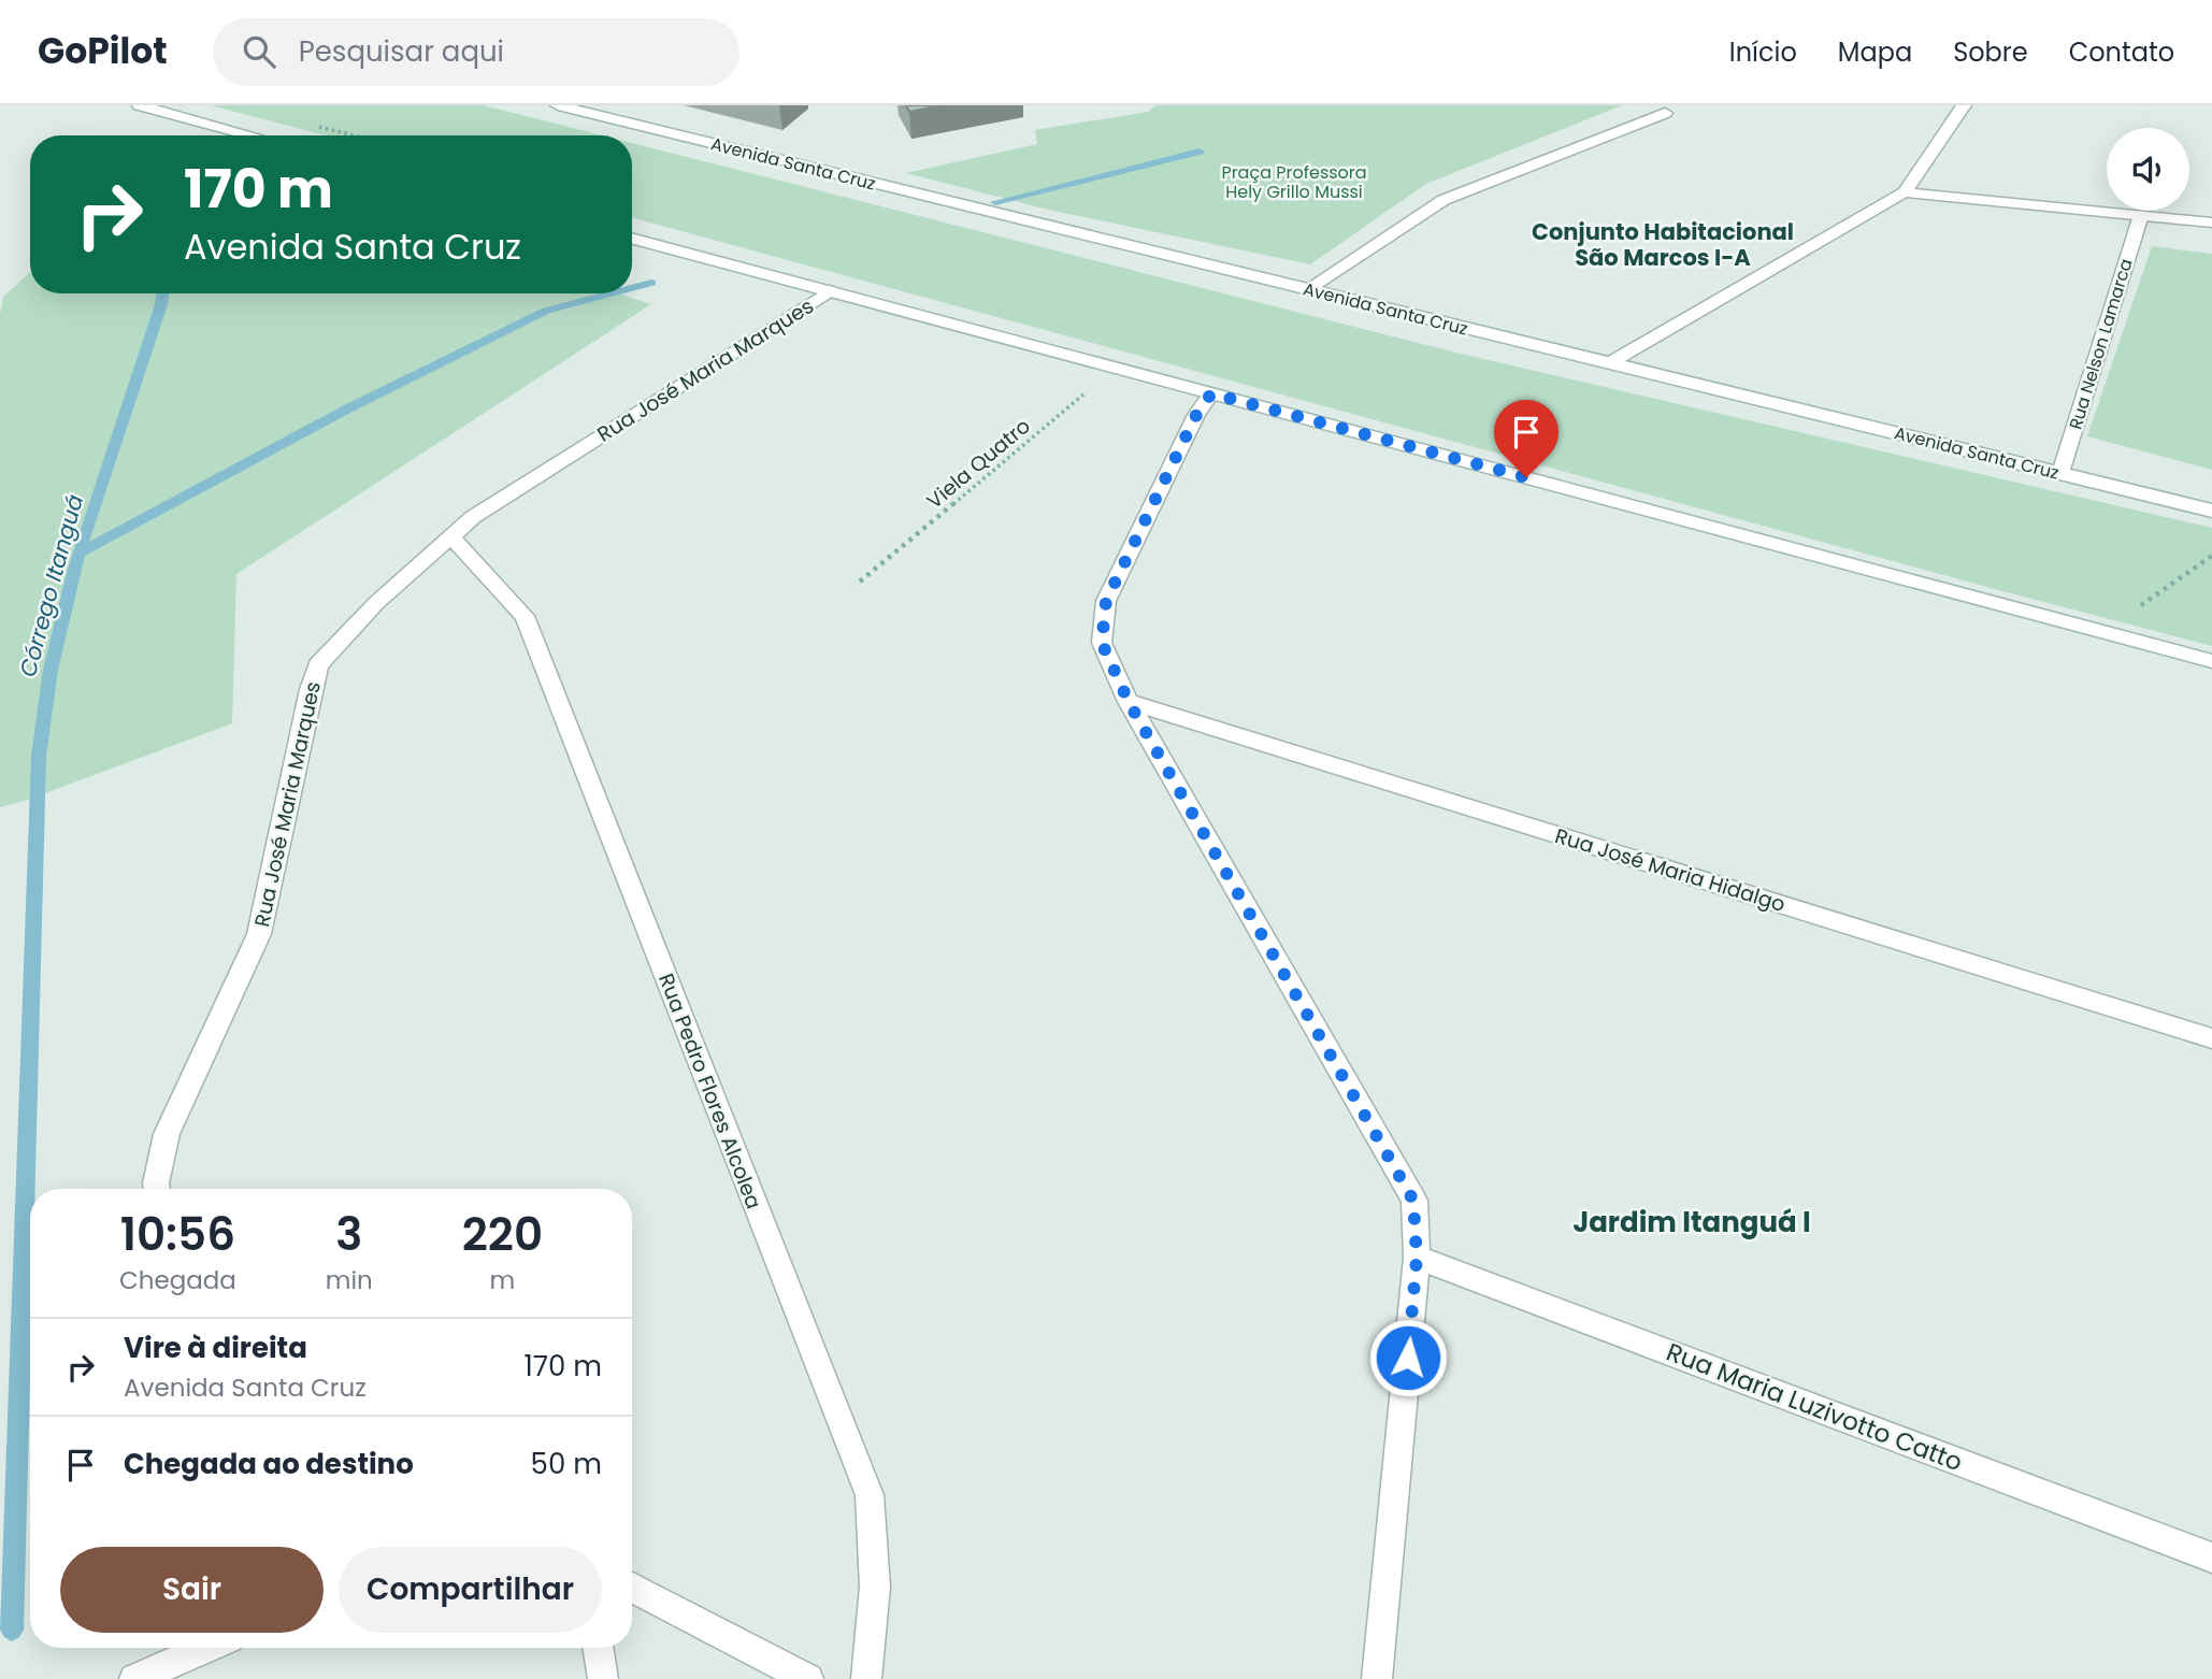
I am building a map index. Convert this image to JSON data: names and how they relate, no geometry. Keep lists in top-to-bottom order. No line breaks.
{"streets":{"street":["Avenida Santa Cruz","Rua Nelson Lamarca","Rua José Maria Marques","Rua José Maria Hidalgo","Rua Pedro Flores Alcolea","Rua Maria Luzivotto Catto"],"path":["Viela Quatro"]},"crossings":[["Avenida Santa Cruz","Rua Nelson Lamarca"],["Rua José Maria Marques","Rua Pedro Flores Alcolea"]],"districts":["Conjunto Habitacional São Marcos I-A","Jardim Itanguá I"],"water":["Córrego Itanguá"],"parks":["Praça Professora Hely Grillo Mussi"],"page":{"header":"GoPilot","search":"Pesquisar aqui","nav":["Início","Mapa","Sobre","Contato"],"turn":["170 m","Avenida Santa Cruz"],"eta":["10:56","Chegada","3","min","220","m"],"list":[{"name":"Vire à direita","note":"Avenida Santa Cruz","value":"170 m"},{"name":"Chegada ao destino","value":"50 m"}],"buttons":["Sair","Compartilhar"]}}
